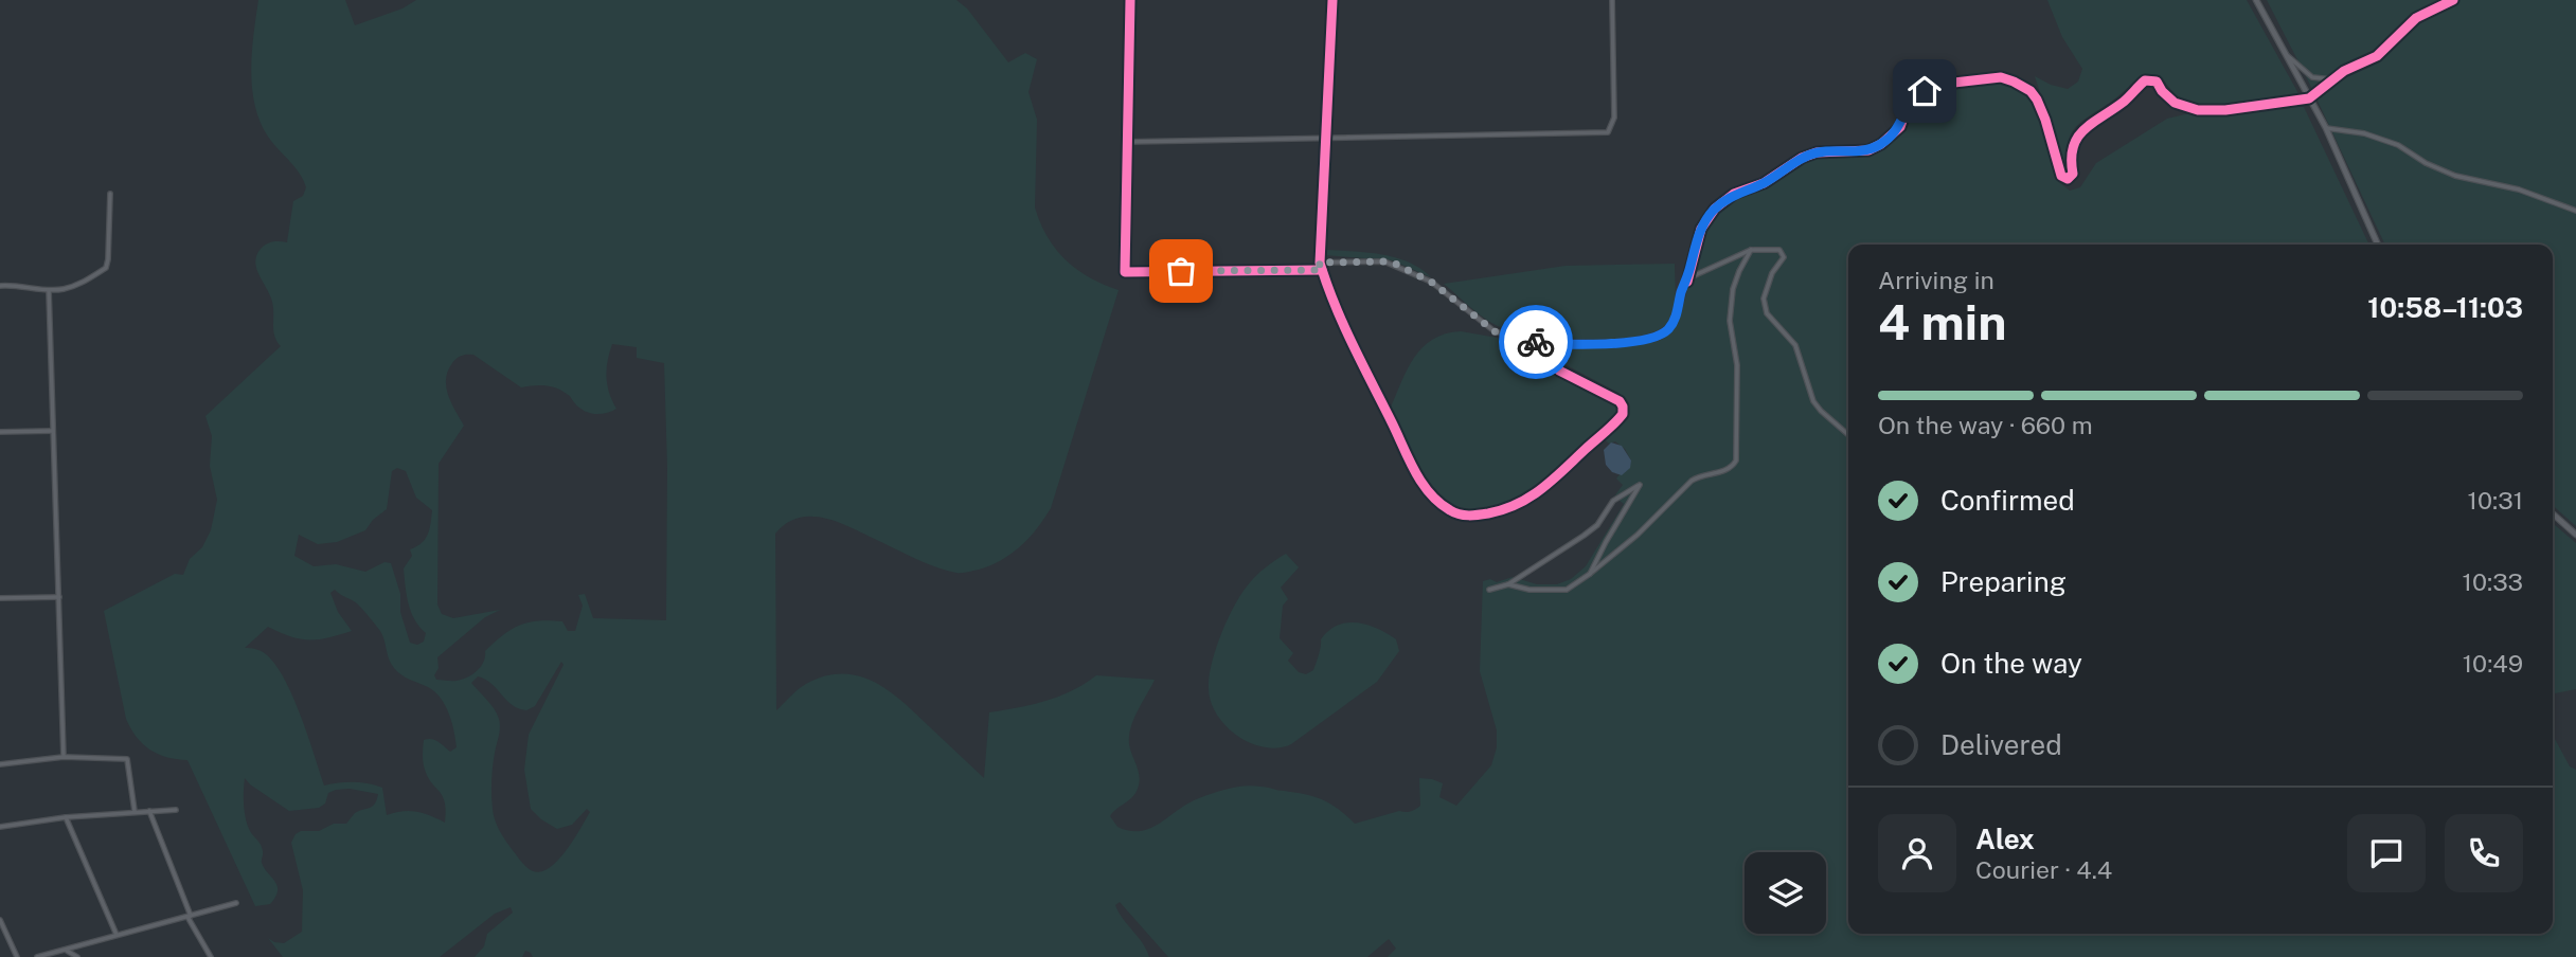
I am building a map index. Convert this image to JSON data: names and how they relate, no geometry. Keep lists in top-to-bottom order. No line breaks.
{"page":{"heading":["4 min","Arriving in","10:58–11:03"],"panel":["Alex","Courier · 4.4"],"bar":"On the way · 660 m","list":[["Confirmed","10:31"],["Preparing","10:33"],["On the way","10:49"],"Delivered"]}}
